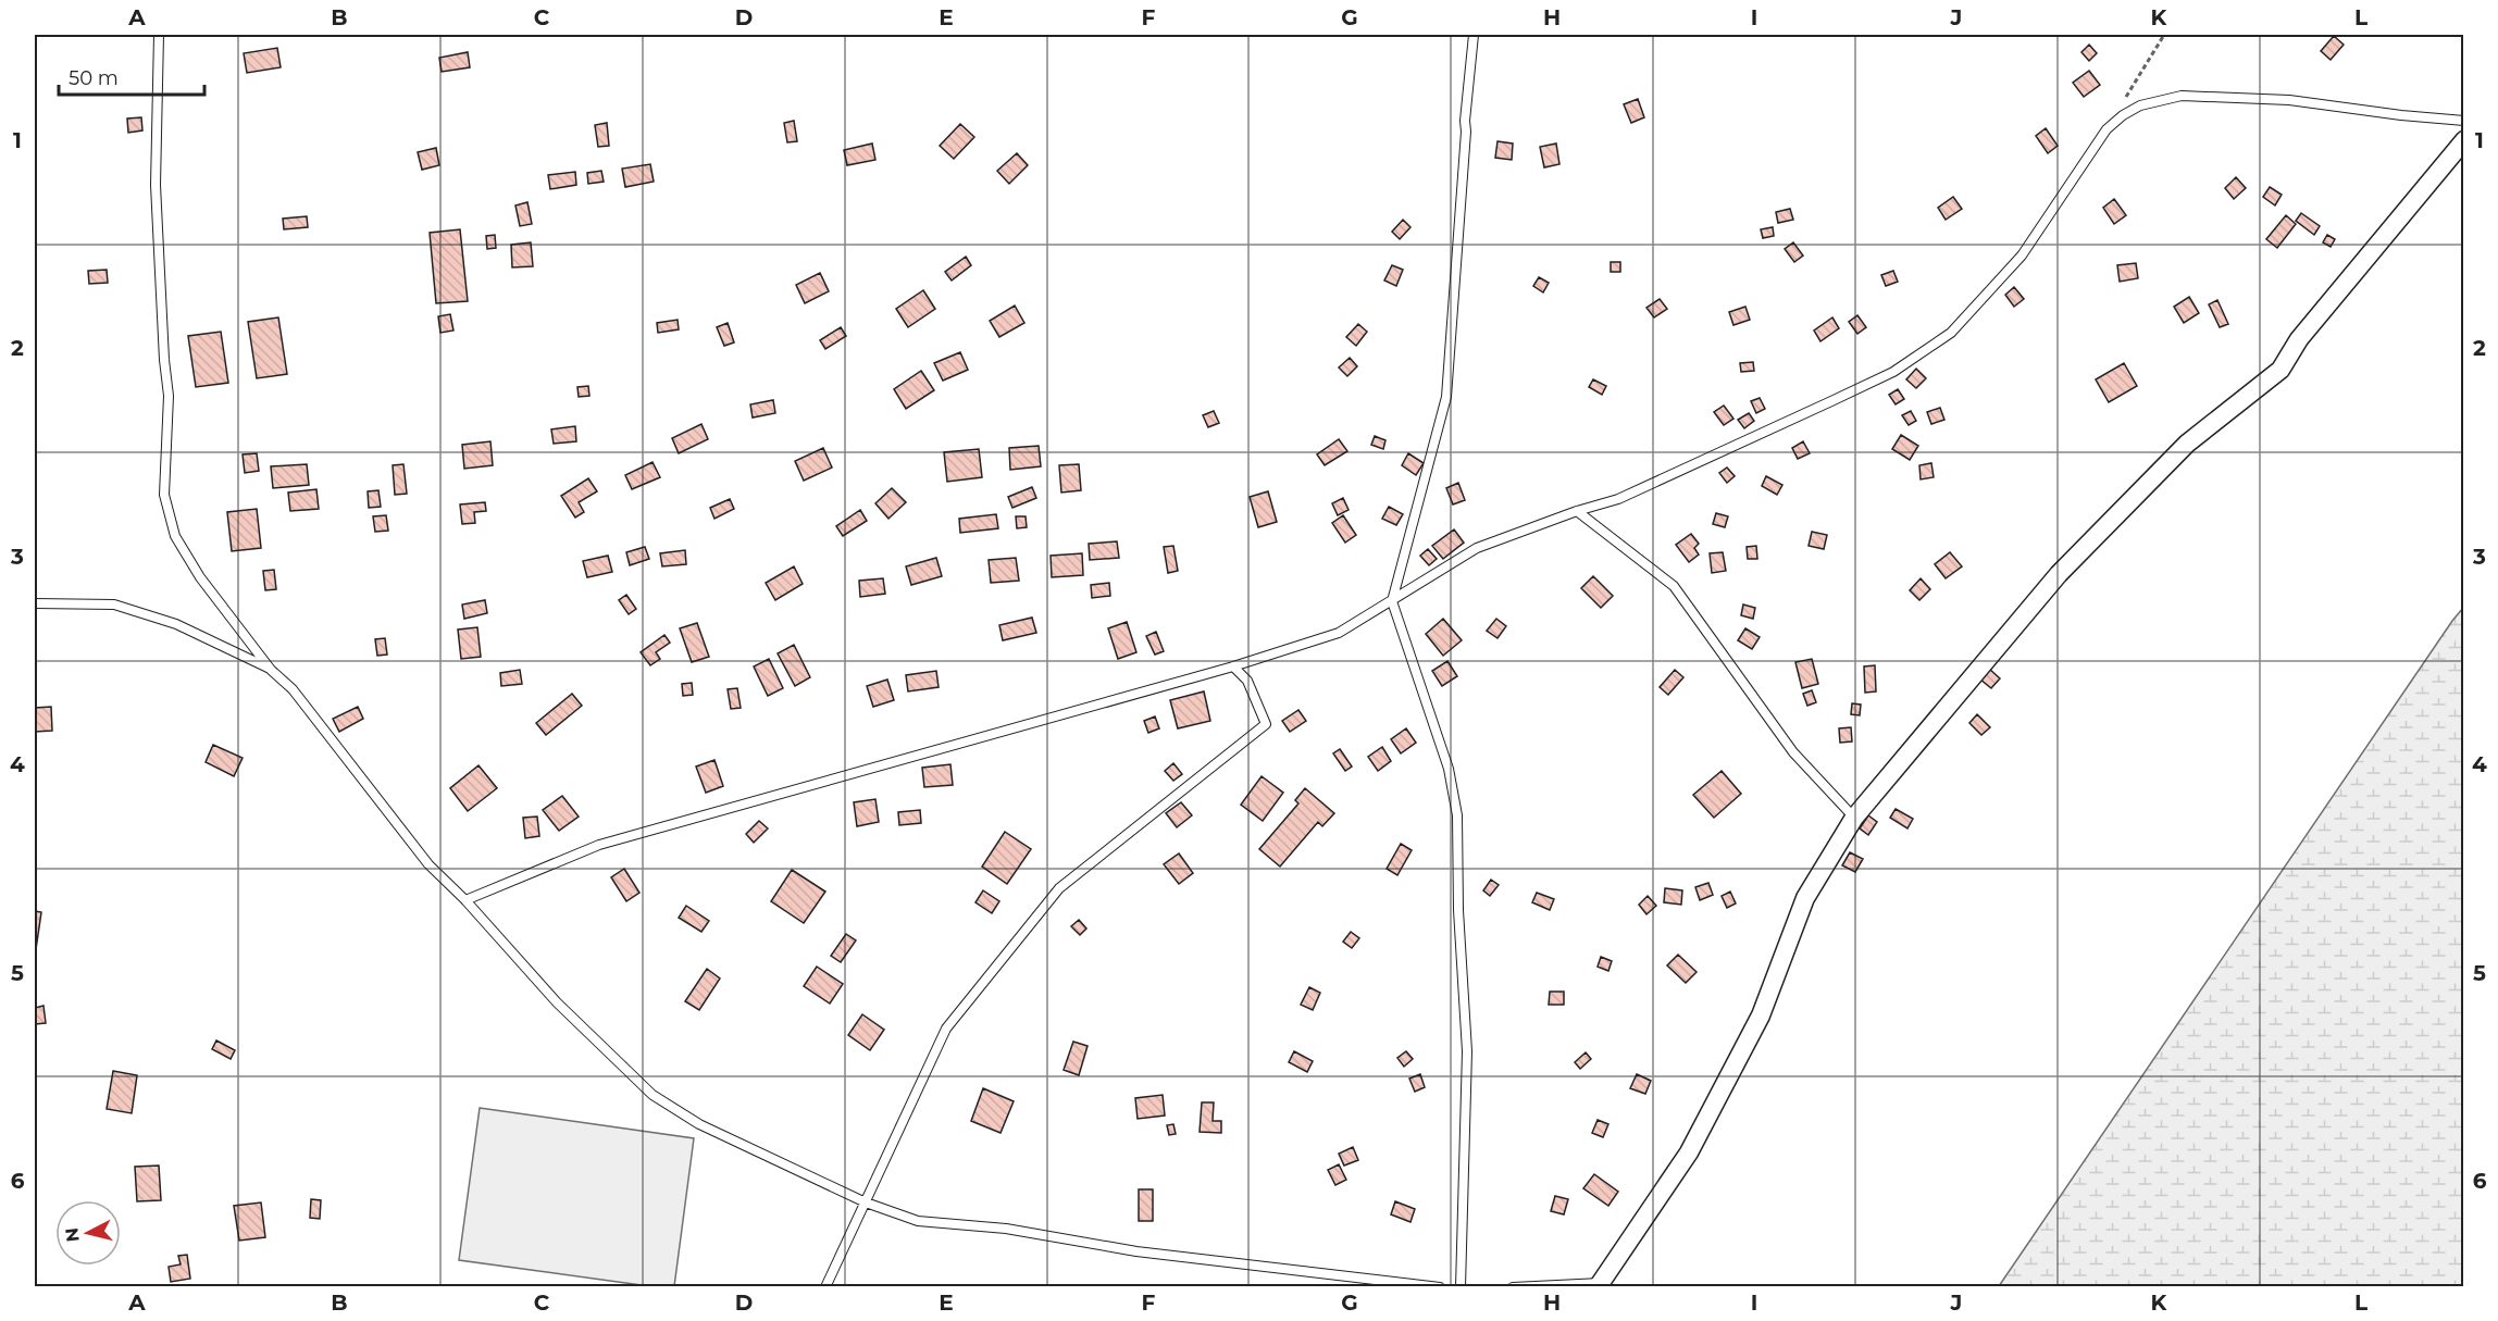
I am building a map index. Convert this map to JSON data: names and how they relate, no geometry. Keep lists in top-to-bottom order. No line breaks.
{"scale_bar":"50 m","north":"left","grid":{"columns":["A","B","C","D","E","F","G","H","I","J","K","L"],"rows":["1","2","3","4","5","6"]}}
